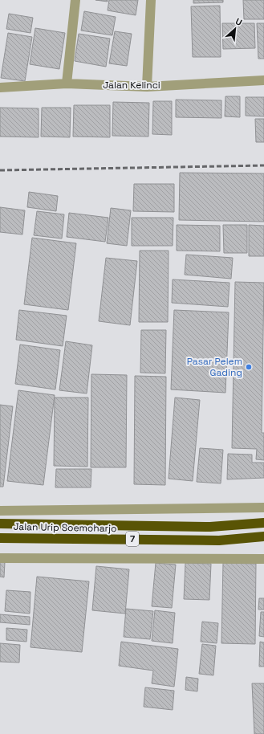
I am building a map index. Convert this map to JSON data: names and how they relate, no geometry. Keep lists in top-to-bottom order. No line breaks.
{"streets":{"highway":["Jalan Urip Soemoharjo","7"],"street":["Jalan Kelinci"]},"places":["Pasar Pelem Gading"],"north":"top right"}
